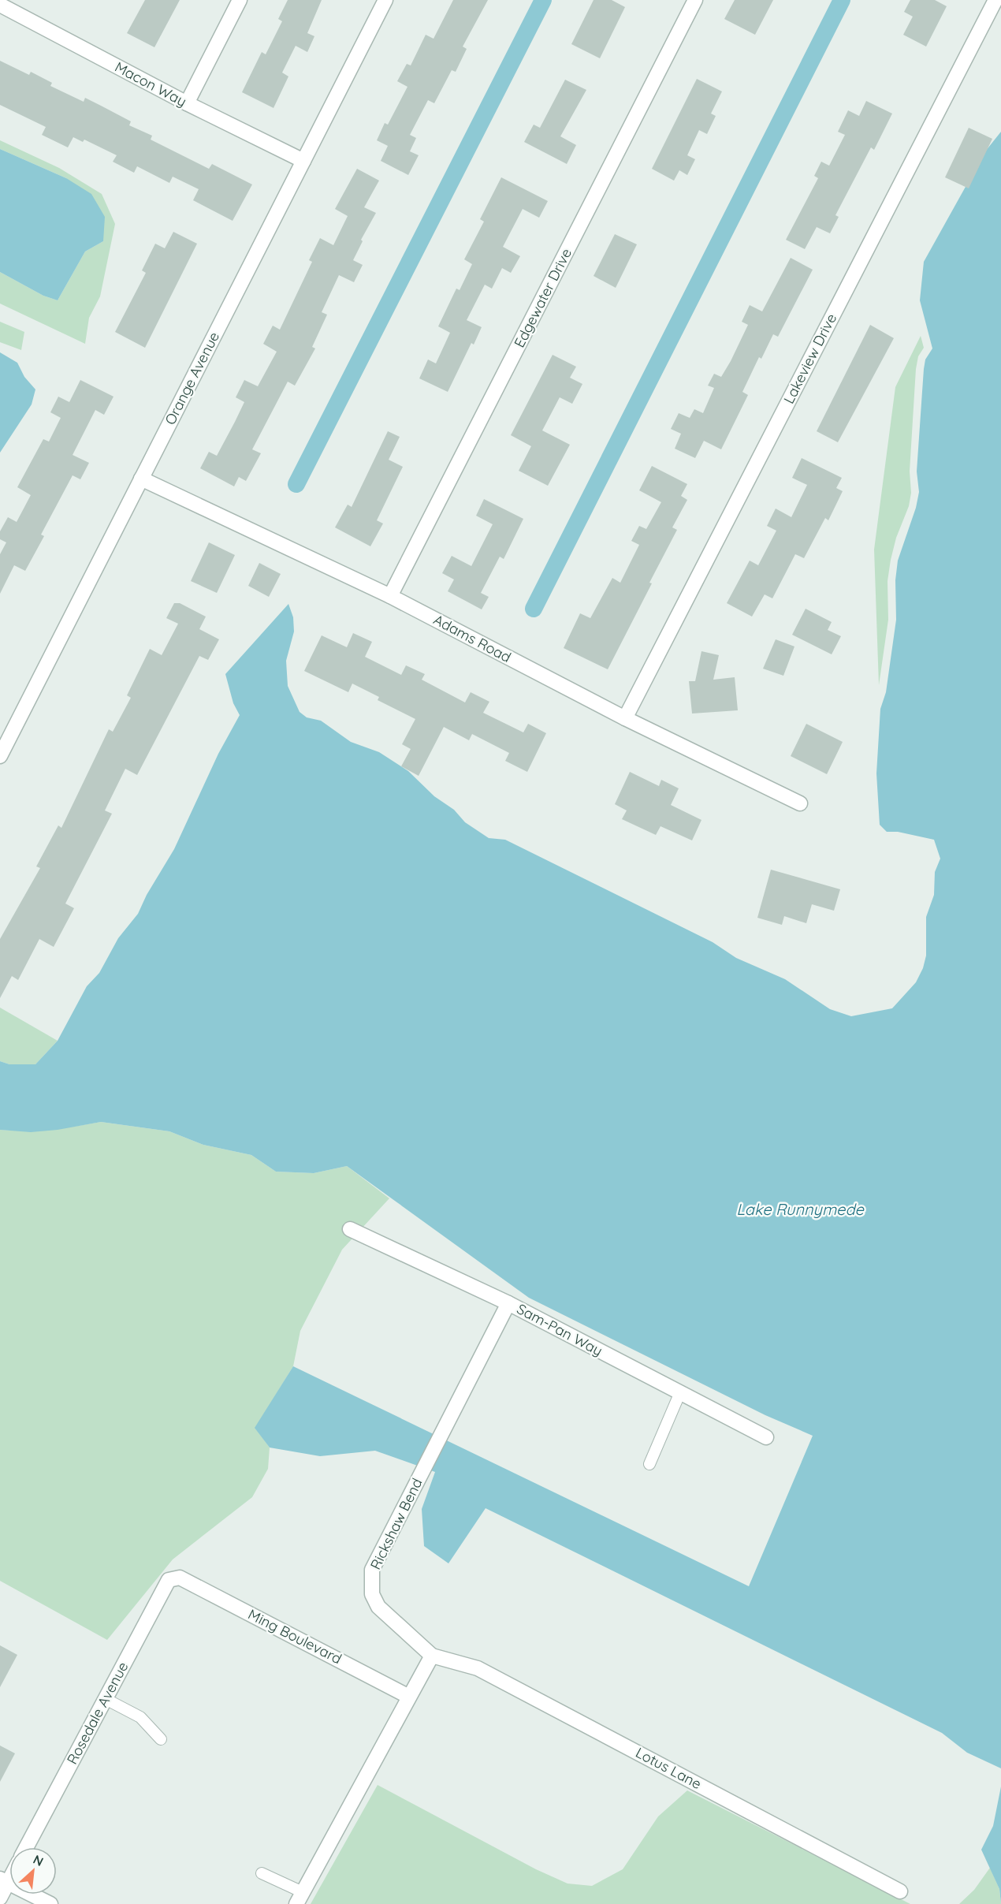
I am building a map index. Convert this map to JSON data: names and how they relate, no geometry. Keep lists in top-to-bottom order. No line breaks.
{"streets":{"street":["Macon Way","Edgewater Drive","Lakeview Drive","Orange Avenue","Adams Road","Sam-Pan Way","Rickshaw Bend","Ming Boulevard","Rosedale Avenue","Lotus Lane"]},"crossings":[["Macon Way","Orange Avenue"],["Edgewater Drive","Adams Road"],["Lakeview Drive","Adams Road"],["Orange Avenue","Adams Road"],["Sam-Pan Way","Rickshaw Bend"],["Rickshaw Bend","Lotus Lane"],["Ming Boulevard","Rosedale Avenue"]],"water":["Lake Runnymede"],"north":"top right"}
